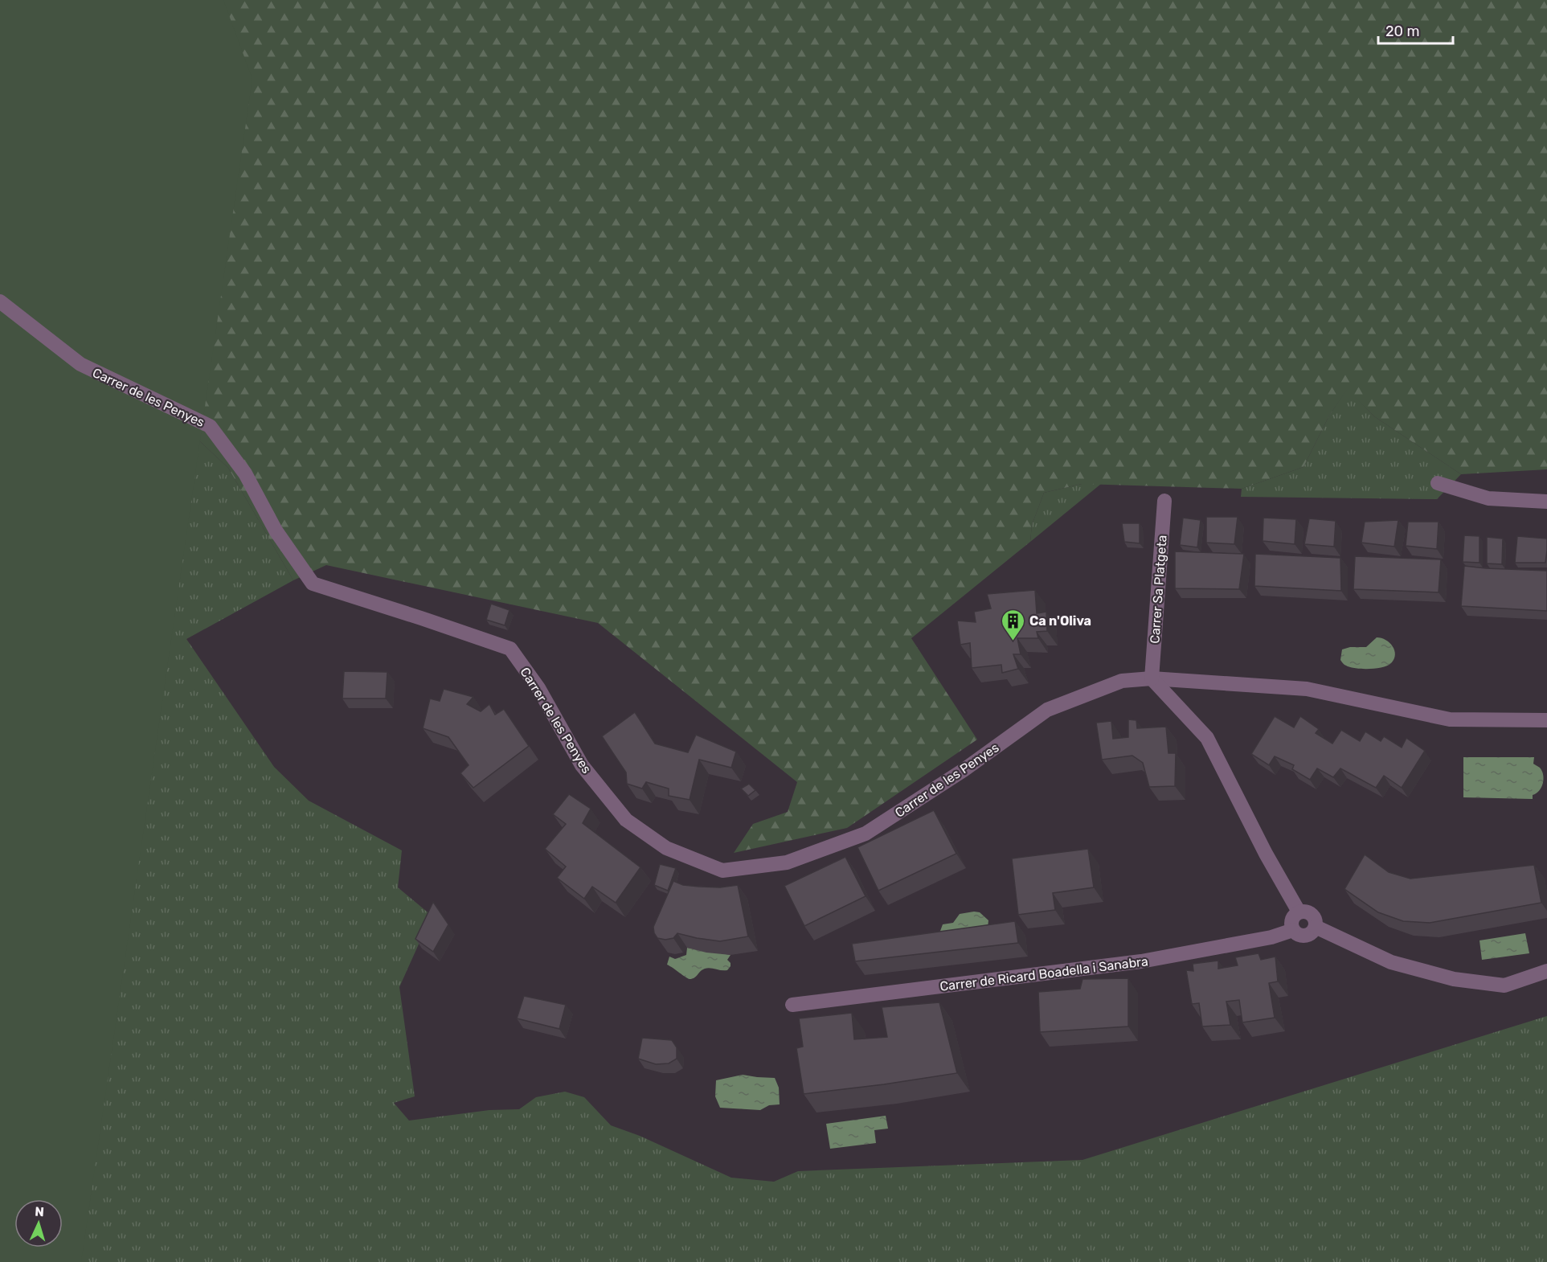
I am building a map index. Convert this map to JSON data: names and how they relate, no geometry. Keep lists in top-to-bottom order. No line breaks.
{"streets":{"street":["Carrer de les Penyes","Carrer Sa Platgeta","Carrer de Ricard Boadella i Sanabra"]},"crossings":[["Carrer de les Penyes","Carrer Sa Platgeta"]],"places":{"building":["Ca n'Oliva"]},"scale_bar":"20 m","north":"top"}
